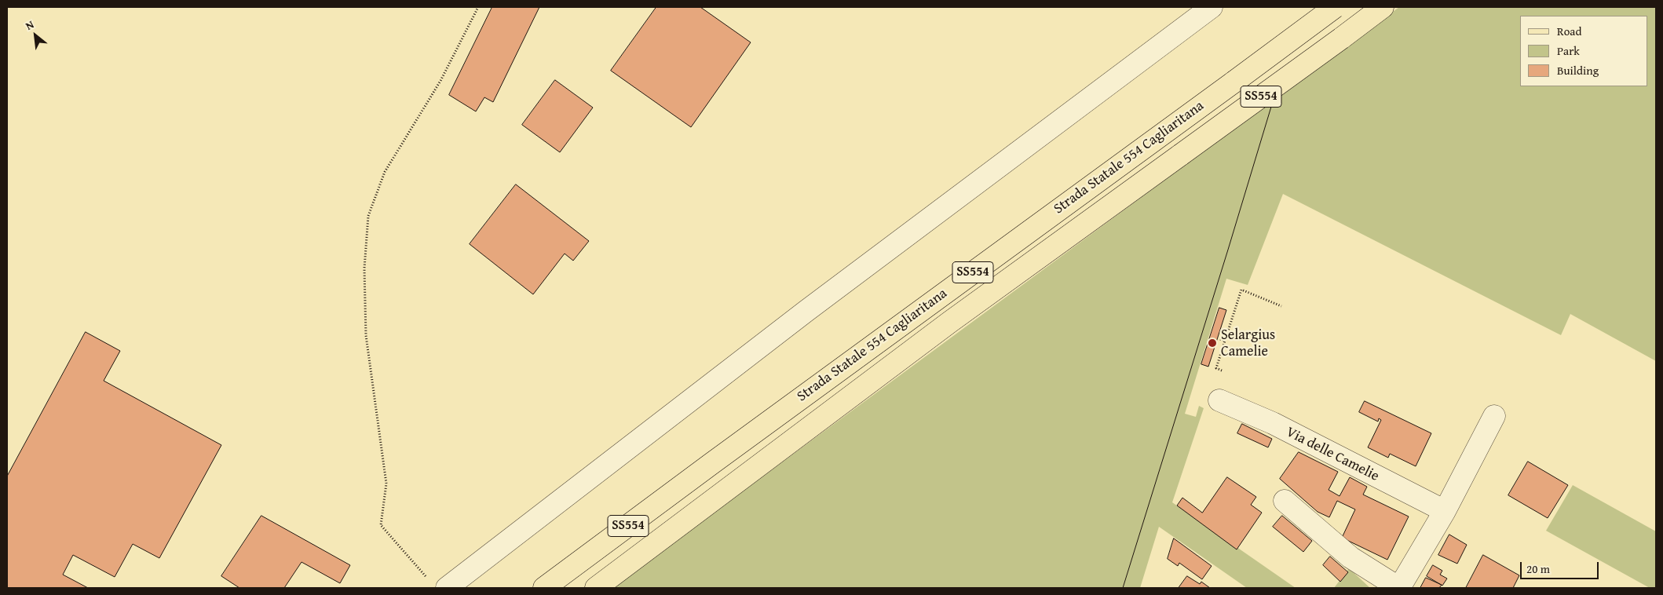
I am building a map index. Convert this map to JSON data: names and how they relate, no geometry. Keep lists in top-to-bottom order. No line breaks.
{"streets":{"main road":["SS554","Strada Statale 554 Cagliaritana"],"street":["Via delle Camelie"]},"places":["Selargius Camelie"],"legend":["Road","Park","Building"],"scale_bar":"20 m","north":"top left"}
